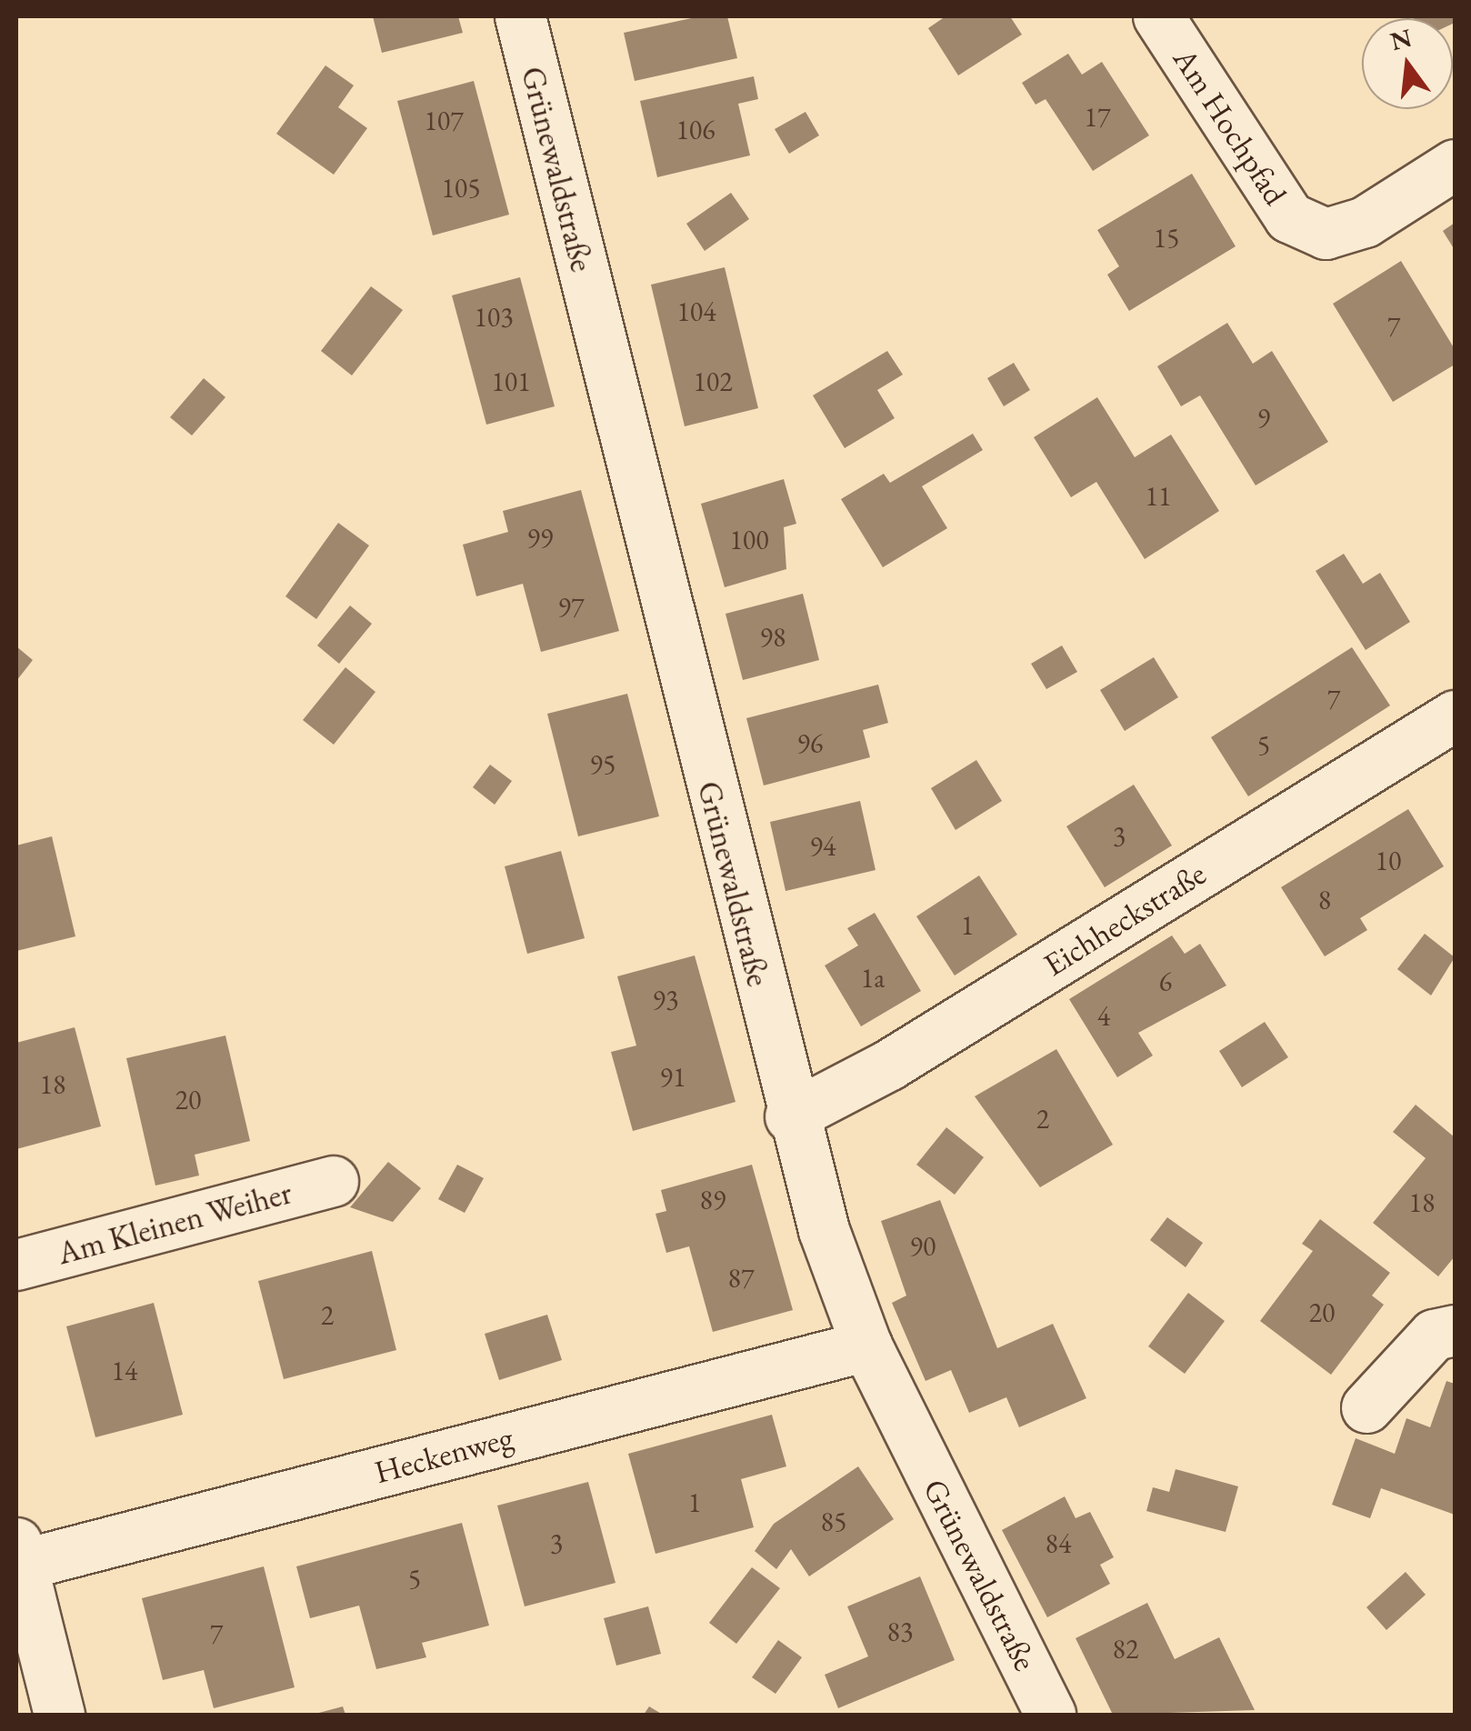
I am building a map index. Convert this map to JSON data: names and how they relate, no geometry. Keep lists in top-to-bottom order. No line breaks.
{"streets":{"street":["Am Hochpfad","Grünewaldstraße","Eichheckstraße","Am Kleinen Weiher","Heckenweg"]},"crossings":[["Grünewaldstraße","Eichheckstraße"],["Grünewaldstraße","Heckenweg"]],"house_numbers":["17","107","106","105","15","104","103","7","101","102","9","11","99","100","97","98","7","96","5","95","3","94","10","8","1","1a","6","93","4","91","18","20","2","89","18","90","87","20","2","14","1","85","3","84","5","83","7","82"],"north":"top"}
